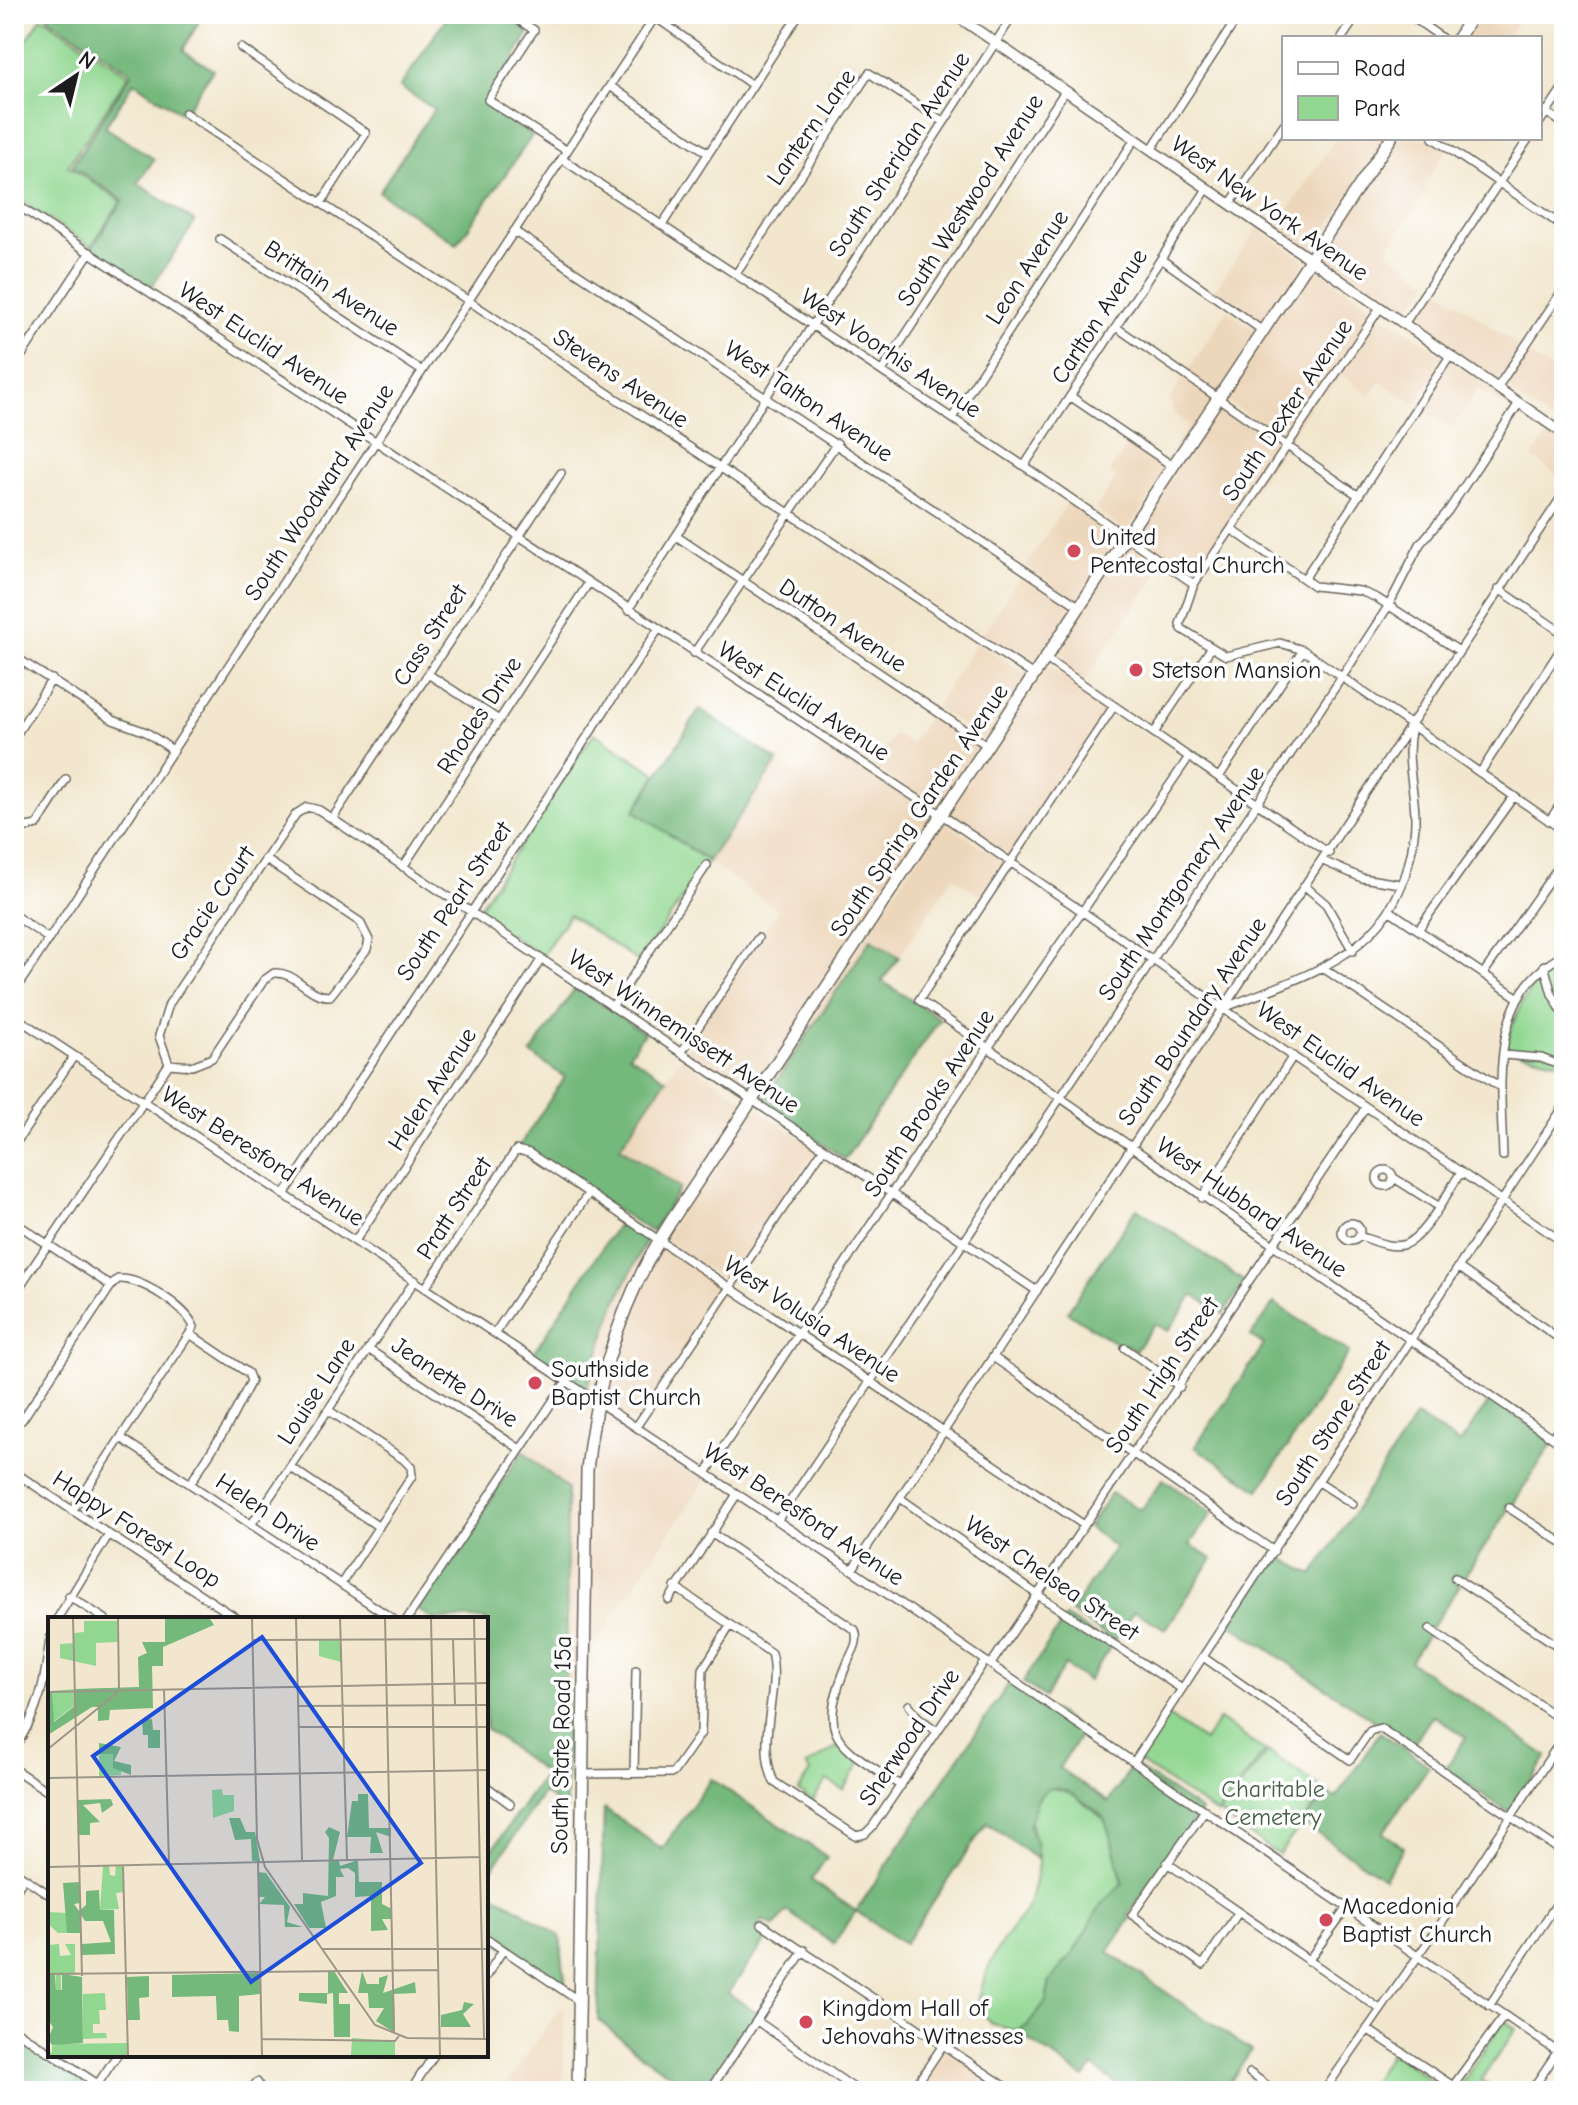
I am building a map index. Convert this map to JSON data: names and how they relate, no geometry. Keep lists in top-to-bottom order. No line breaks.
{"streets":{"highway":["South Spring Garden Avenue","South State Road 15a"],"main road":["West New York Avenue"],"street":["Lantern Lane","South Sheridan Avenue","South Westwood Avenue","Leon Avenue","Brittain Avenue","Carlton Avenue","West Euclid Avenue","West Voorhis Avenue","Stevens Avenue","West Talton Avenue","South Dexter Avenue","South Woodward Avenue","Dutton Avenue","Cass Street","Rhodes Drive","South Montgomery Avenue","South Pearl Street","Gracie Court","South Boundary Avenue","West Winnemissett Avenue","Helen Avenue","South Brooks Avenue","West Beresford Avenue","West Hubbard Avenue","Pratt Street","West Volusia Avenue","South High Street","Jeanette Drive","Louise Lane","South Stone Street","Helen Drive","Happy Forest Loop","West Chelsea Street","Sherwood Drive"]},"crossings":[["Lantern Lane","South Sheridan Avenue"],["Lantern Lane","West Voorhis Avenue"],["South Sheridan Avenue","West New York Avenue"],["South Sheridan Avenue","West Euclid Avenue"],["South Sheridan Avenue","West Voorhis Avenue"],["South Sheridan Avenue","Stevens Avenue"],["South Sheridan Avenue","West Talton Avenue"],["South Sheridan Avenue","Dutton Avenue"],["South Westwood Avenue","West New York Avenue"],["South Westwood Avenue","West Voorhis Avenue"],["West New York Avenue","Leon Avenue"],["West New York Avenue","Carlton Avenue"],["West New York Avenue","South Dexter Avenue"],["West New York Avenue","South Spring Garden Avenue"],["West New York Avenue","South Montgomery Avenue"],["Leon Avenue","West Voorhis Avenue"],["Brittain Avenue","South Woodward Avenue"],["Carlton Avenue","West Voorhis Avenue"],["West Euclid Avenue","South Woodward Avenue"],["West Euclid Avenue","Cass Street"],["West Euclid Avenue","Rhodes Drive"],["West Euclid Avenue","South Spring Garden Avenue"],["West Euclid Avenue","South Montgomery Avenue"],["West Euclid Avenue","South Pearl Street"],["West Euclid Avenue","South Boundary Avenue"],["West Euclid Avenue","South Brooks Avenue"],["West Euclid Avenue","West Hubbard Avenue"],["West Euclid Avenue","South High Street"],["West Euclid Avenue","South Stone Street"],["West Voorhis Avenue","South Dexter Avenue"],["West Voorhis Avenue","South Woodward Avenue"],["West Voorhis Avenue","South Spring Garden Avenue"],["Stevens Avenue","South Woodward Avenue"],["Stevens Avenue","South Spring Garden Avenue"],["West Talton Avenue","South Woodward Avenue"],["West Talton Avenue","South Spring Garden Avenue"],["Dutton Avenue","South Spring Garden Avenue"],["Cass Street","West Winnemissett Avenue"],["Rhodes Drive","West Winnemissett Avenue"],["South Spring Garden Avenue","West Winnemissett Avenue"],["South Spring Garden Avenue","West Beresford Avenue"],["South Spring Garden Avenue","West Volusia Avenue"],["South Spring Garden Avenue","South State Road 15a"],["South Montgomery Avenue","West Winnemissett Avenue"],["South Montgomery Avenue","West Beresford Avenue"],["South Montgomery Avenue","West Hubbard Avenue"],["South Montgomery Avenue","West Volusia Avenue"],["South Pearl Street","West Winnemissett Avenue"],["South Pearl Street","West Beresford Avenue"],["Gracie Court","West Winnemissett Avenue"],["South Boundary Avenue","West Winnemissett Avenue"],["South Boundary Avenue","West Beresford Avenue"],["South Boundary Avenue","West Hubbard Avenue"],["South Boundary Avenue","West Volusia Avenue"],["South Boundary Avenue","West Chelsea Street"],["West Winnemissett Avenue","Helen Avenue"],["West Winnemissett Avenue","South Brooks Avenue"],["Helen Avenue","West Beresford Avenue"],["South Brooks Avenue","West Beresford Avenue"],["South Brooks Avenue","West Hubbard Avenue"],["South Brooks Avenue","West Volusia Avenue"],["West Beresford Avenue","Pratt Street"],["West Beresford Avenue","South High Street"],["West Beresford Avenue","Louise Lane"],["West Beresford Avenue","South Stone Street"],["West Beresford Avenue","Sherwood Drive"],["West Beresford Avenue","South State Road 15a"],["West Hubbard Avenue","South High Street"],["West Hubbard Avenue","South Stone Street"],["Pratt Street","West Volusia Avenue"],["West Volusia Avenue","South High Street"],["South High Street","West Chelsea Street"],["South High Street","Sherwood Drive"],["Jeanette Drive","Louise Lane"],["Louise Lane","Helen Drive"],["South Stone Street","West Chelsea Street"]],"parks":["Charitable Cemetery"],"places":["United Pentecostal Church","Stetson Mansion","Southside Baptist Church","Macedonia Baptist Church","Kingdom Hall of Jehovahs Witnesses"],"legend":["Road","Park"],"north":"top right"}
